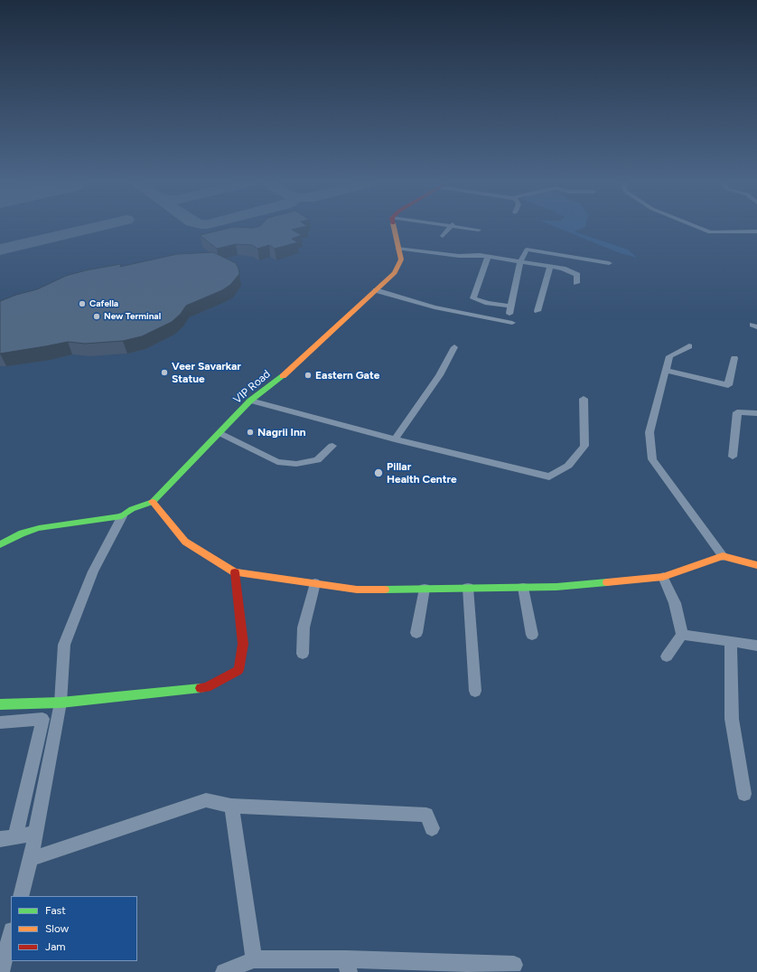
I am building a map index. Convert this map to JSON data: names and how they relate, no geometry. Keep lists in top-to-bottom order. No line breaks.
{"streets":{"main road":["VIP Road"]},"places":["Cafella","New Terminal","Veer Savarkar Statue","Eastern Gate","Nagrii Inn","Pillar Health Centre"],"legend":["Fast","Slow","Jam"]}
